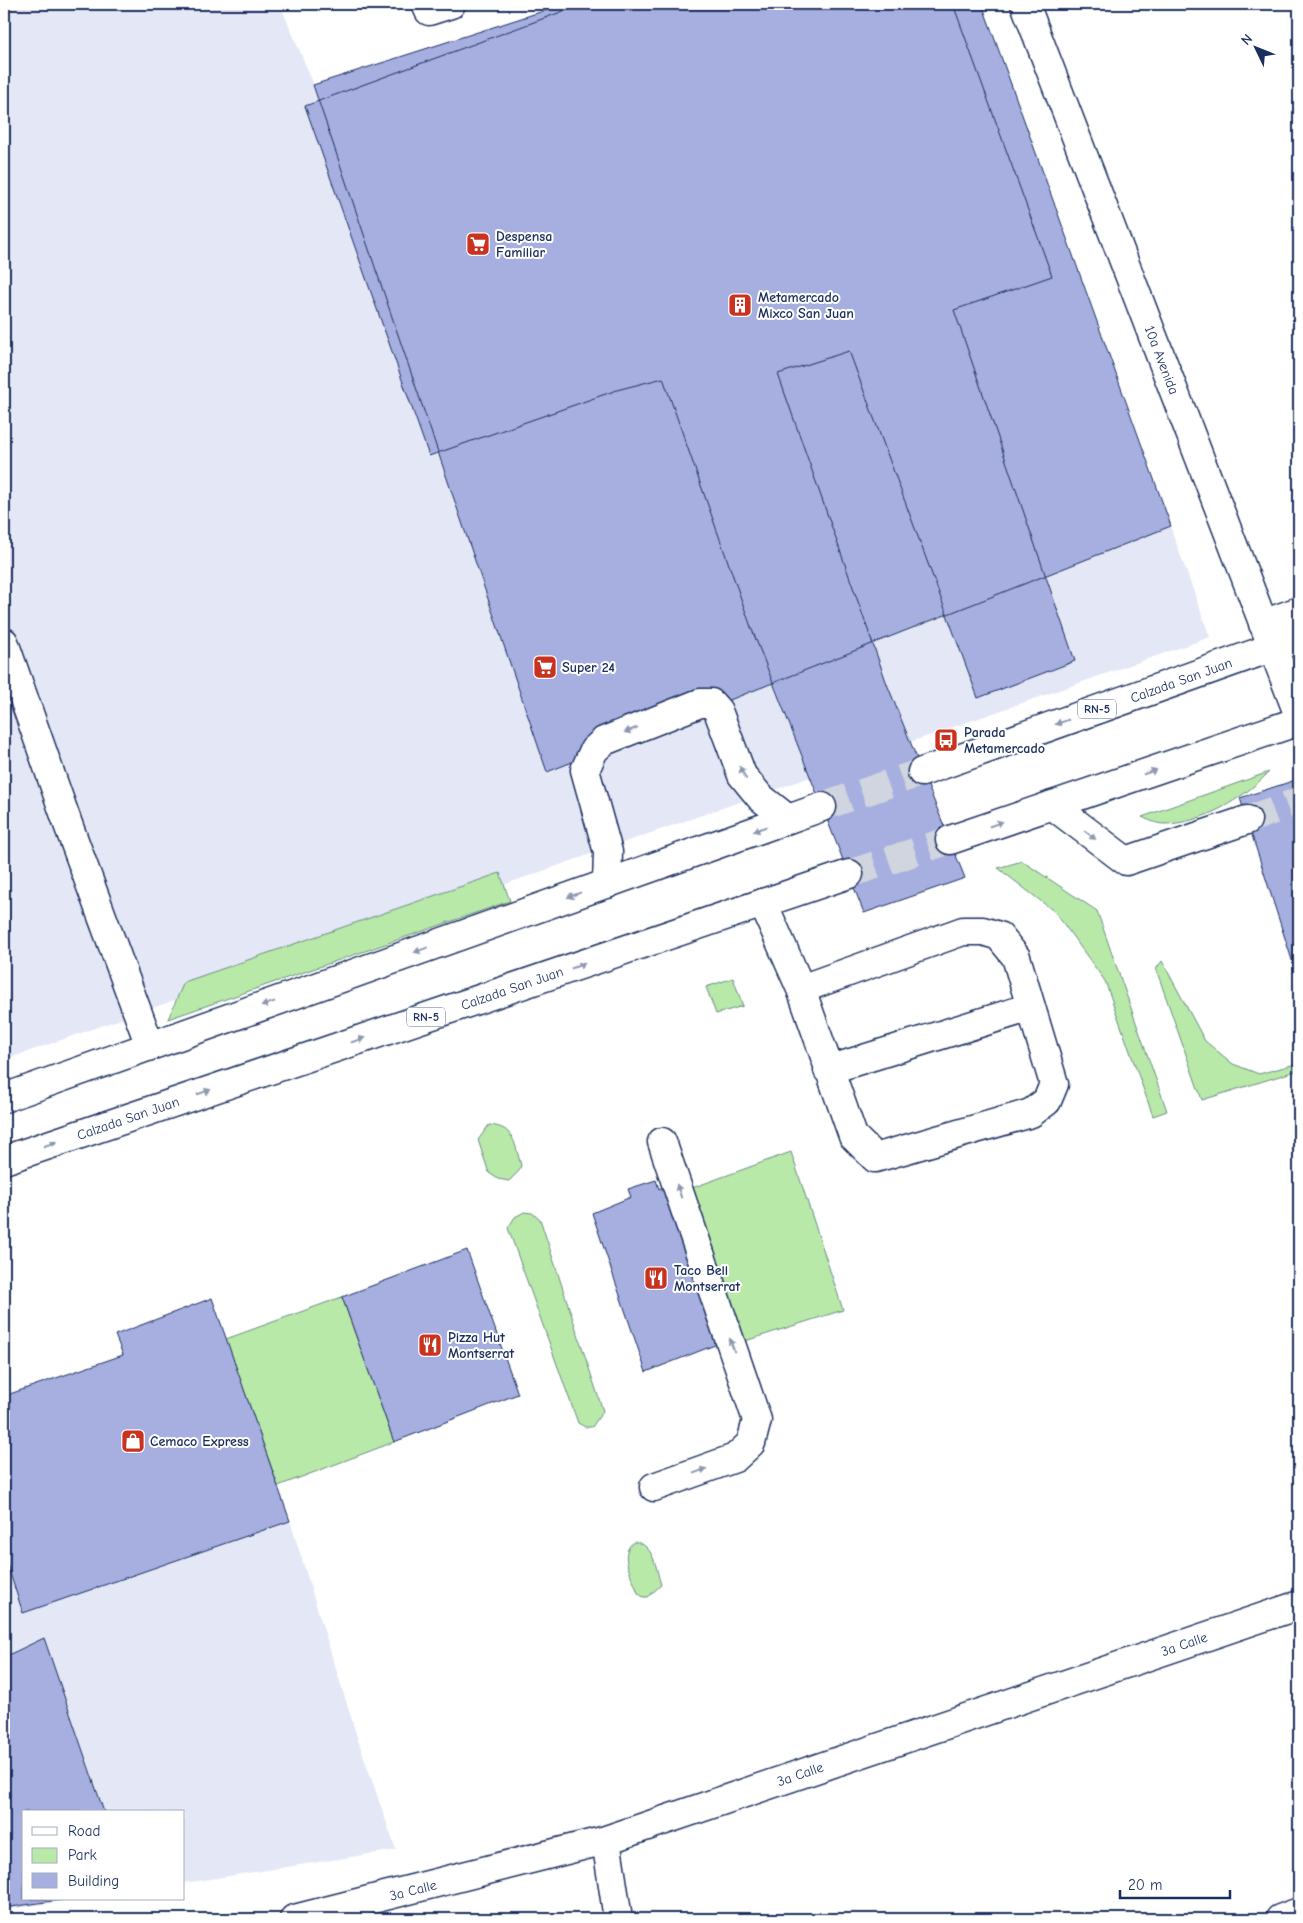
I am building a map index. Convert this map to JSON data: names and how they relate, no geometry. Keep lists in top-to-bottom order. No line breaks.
{"streets":{"main road":["10a Avenida","Calzada San Juan","RN-5","3a Calle"]},"crossings":[["10a Avenida","Calzada San Juan"]],"places":{"supermarket":["Despensa Familiar","Super 24"],"building":["Metamercado Mixco San Juan"],"bus stop":["Parada Metamercado"],"restaurant":["Taco Bell Montserrat","Pizza Hut Montserrat"],"shop":["Cemaco Express"]},"legend":["Road","Park","Building"],"scale_bar":"20 m","north":"top left"}
